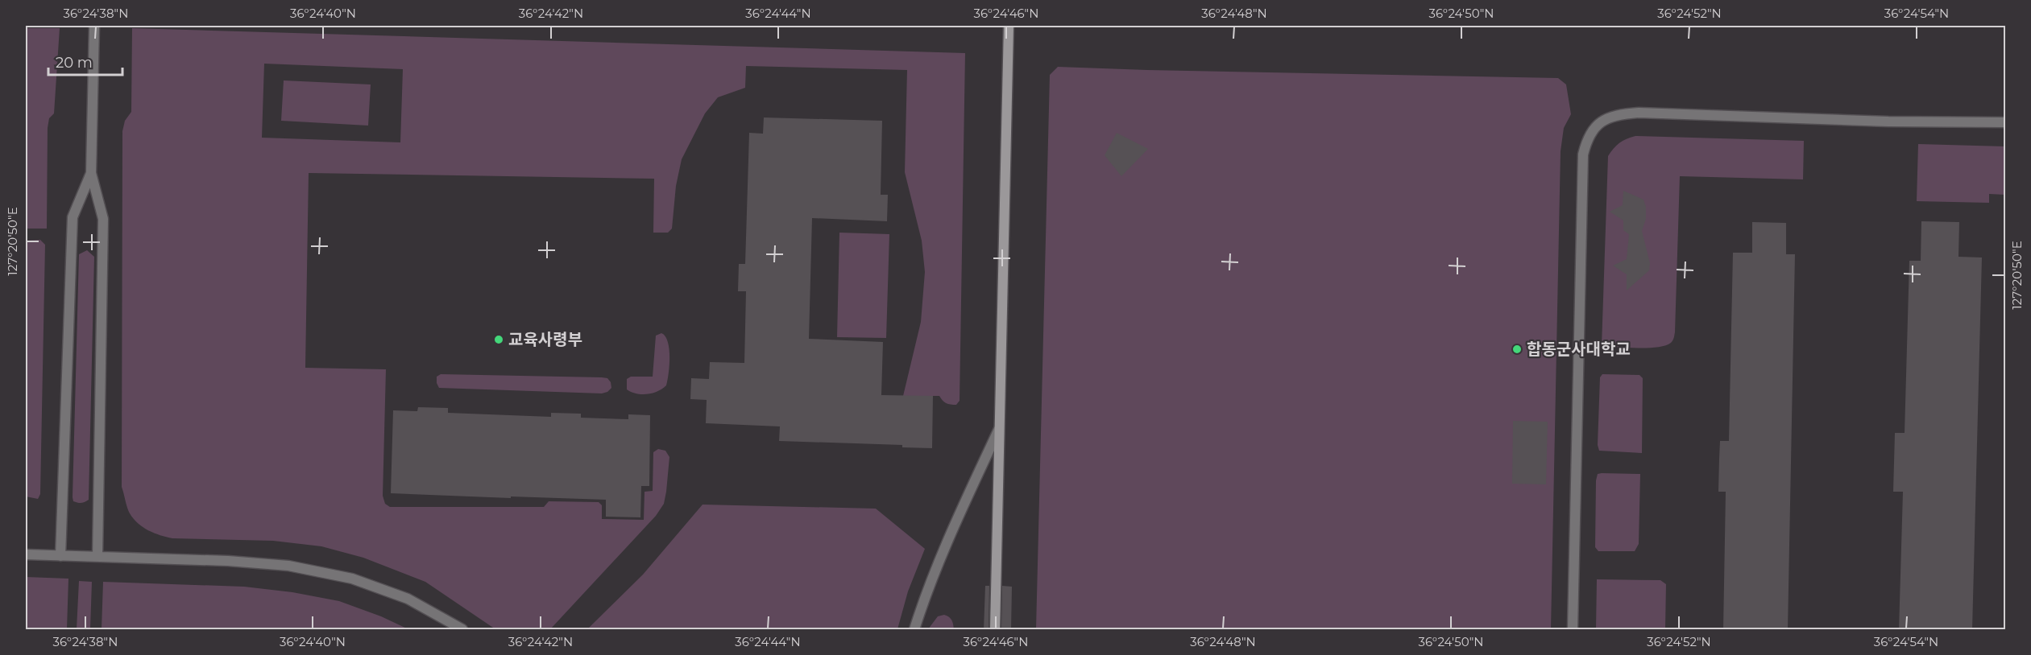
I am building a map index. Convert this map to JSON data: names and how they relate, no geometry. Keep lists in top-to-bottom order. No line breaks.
{"places":["교육사령부","합동군사대학교"],"scale_bar":"20 m","coordinates":["36°24'38\"N","36°24'40\"N","36°24'42\"N","36°24'44\"N","36°24'46\"N","36°24'48\"N","36°24'50\"N","36°24'52\"N","36°24'54\"N","127°20'50\"E"]}
